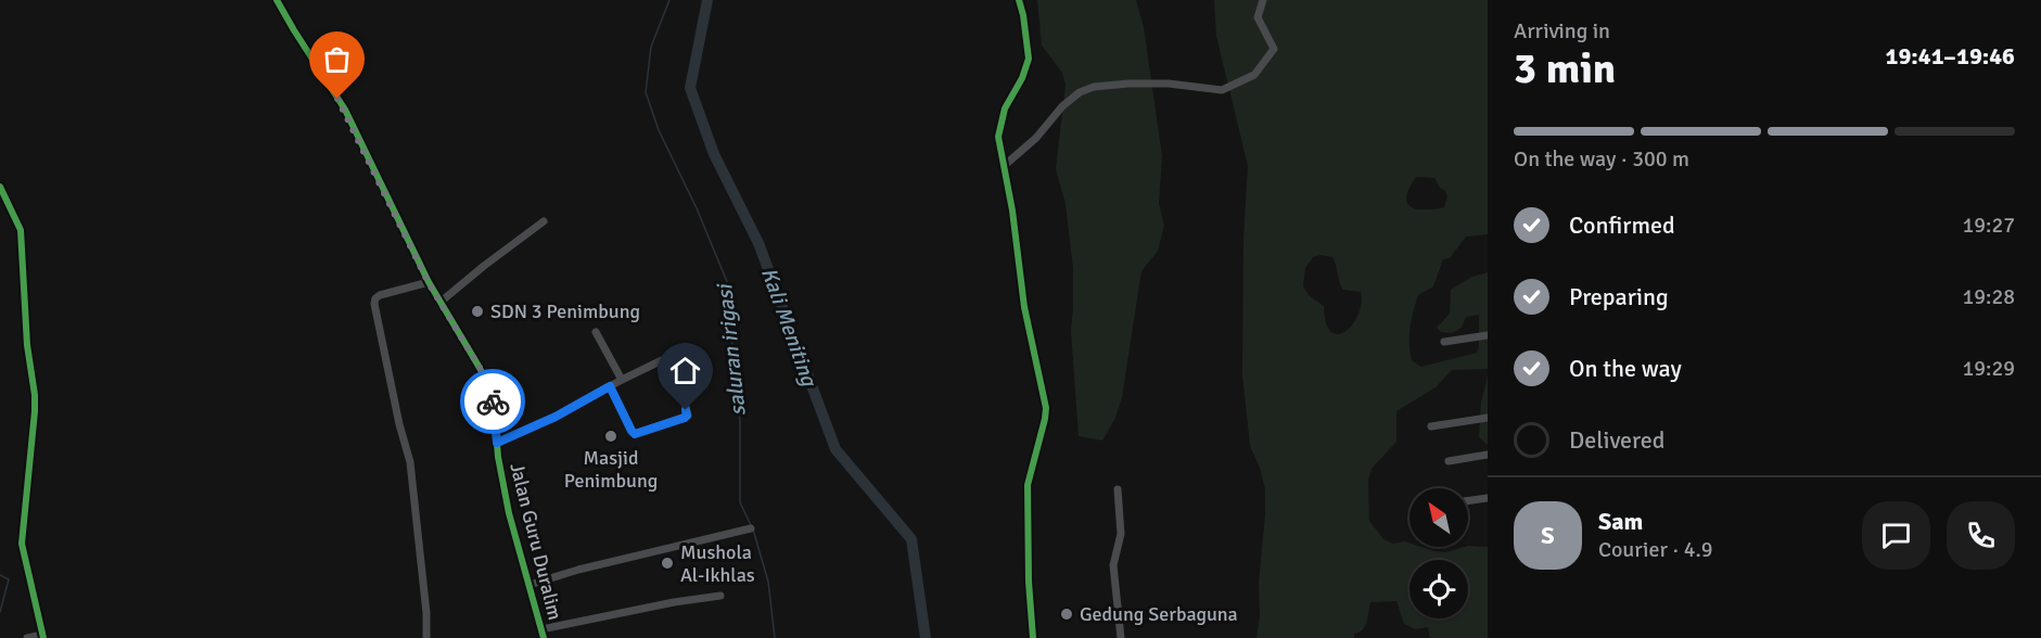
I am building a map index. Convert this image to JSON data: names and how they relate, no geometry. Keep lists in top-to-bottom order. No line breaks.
{"streets":{"street":["Jalan Guru Duralim"]},"water":["Kali Meniting","saluran irigasi"],"places":["SDN 3 Penimbung","Masjid Penimbung","Mushola Al-Ikhlas","Gedung Serbaguna"],"north":"top left","page":{"heading":["3 min","Arriving in","19:41–19:46"],"panel":["Sam","Courier · 4.9"],"bar":"On the way · 300 m","list":[["Confirmed","19:27"],["Preparing","19:28"],["On the way","19:29"],"Delivered"],"round":"S"}}
